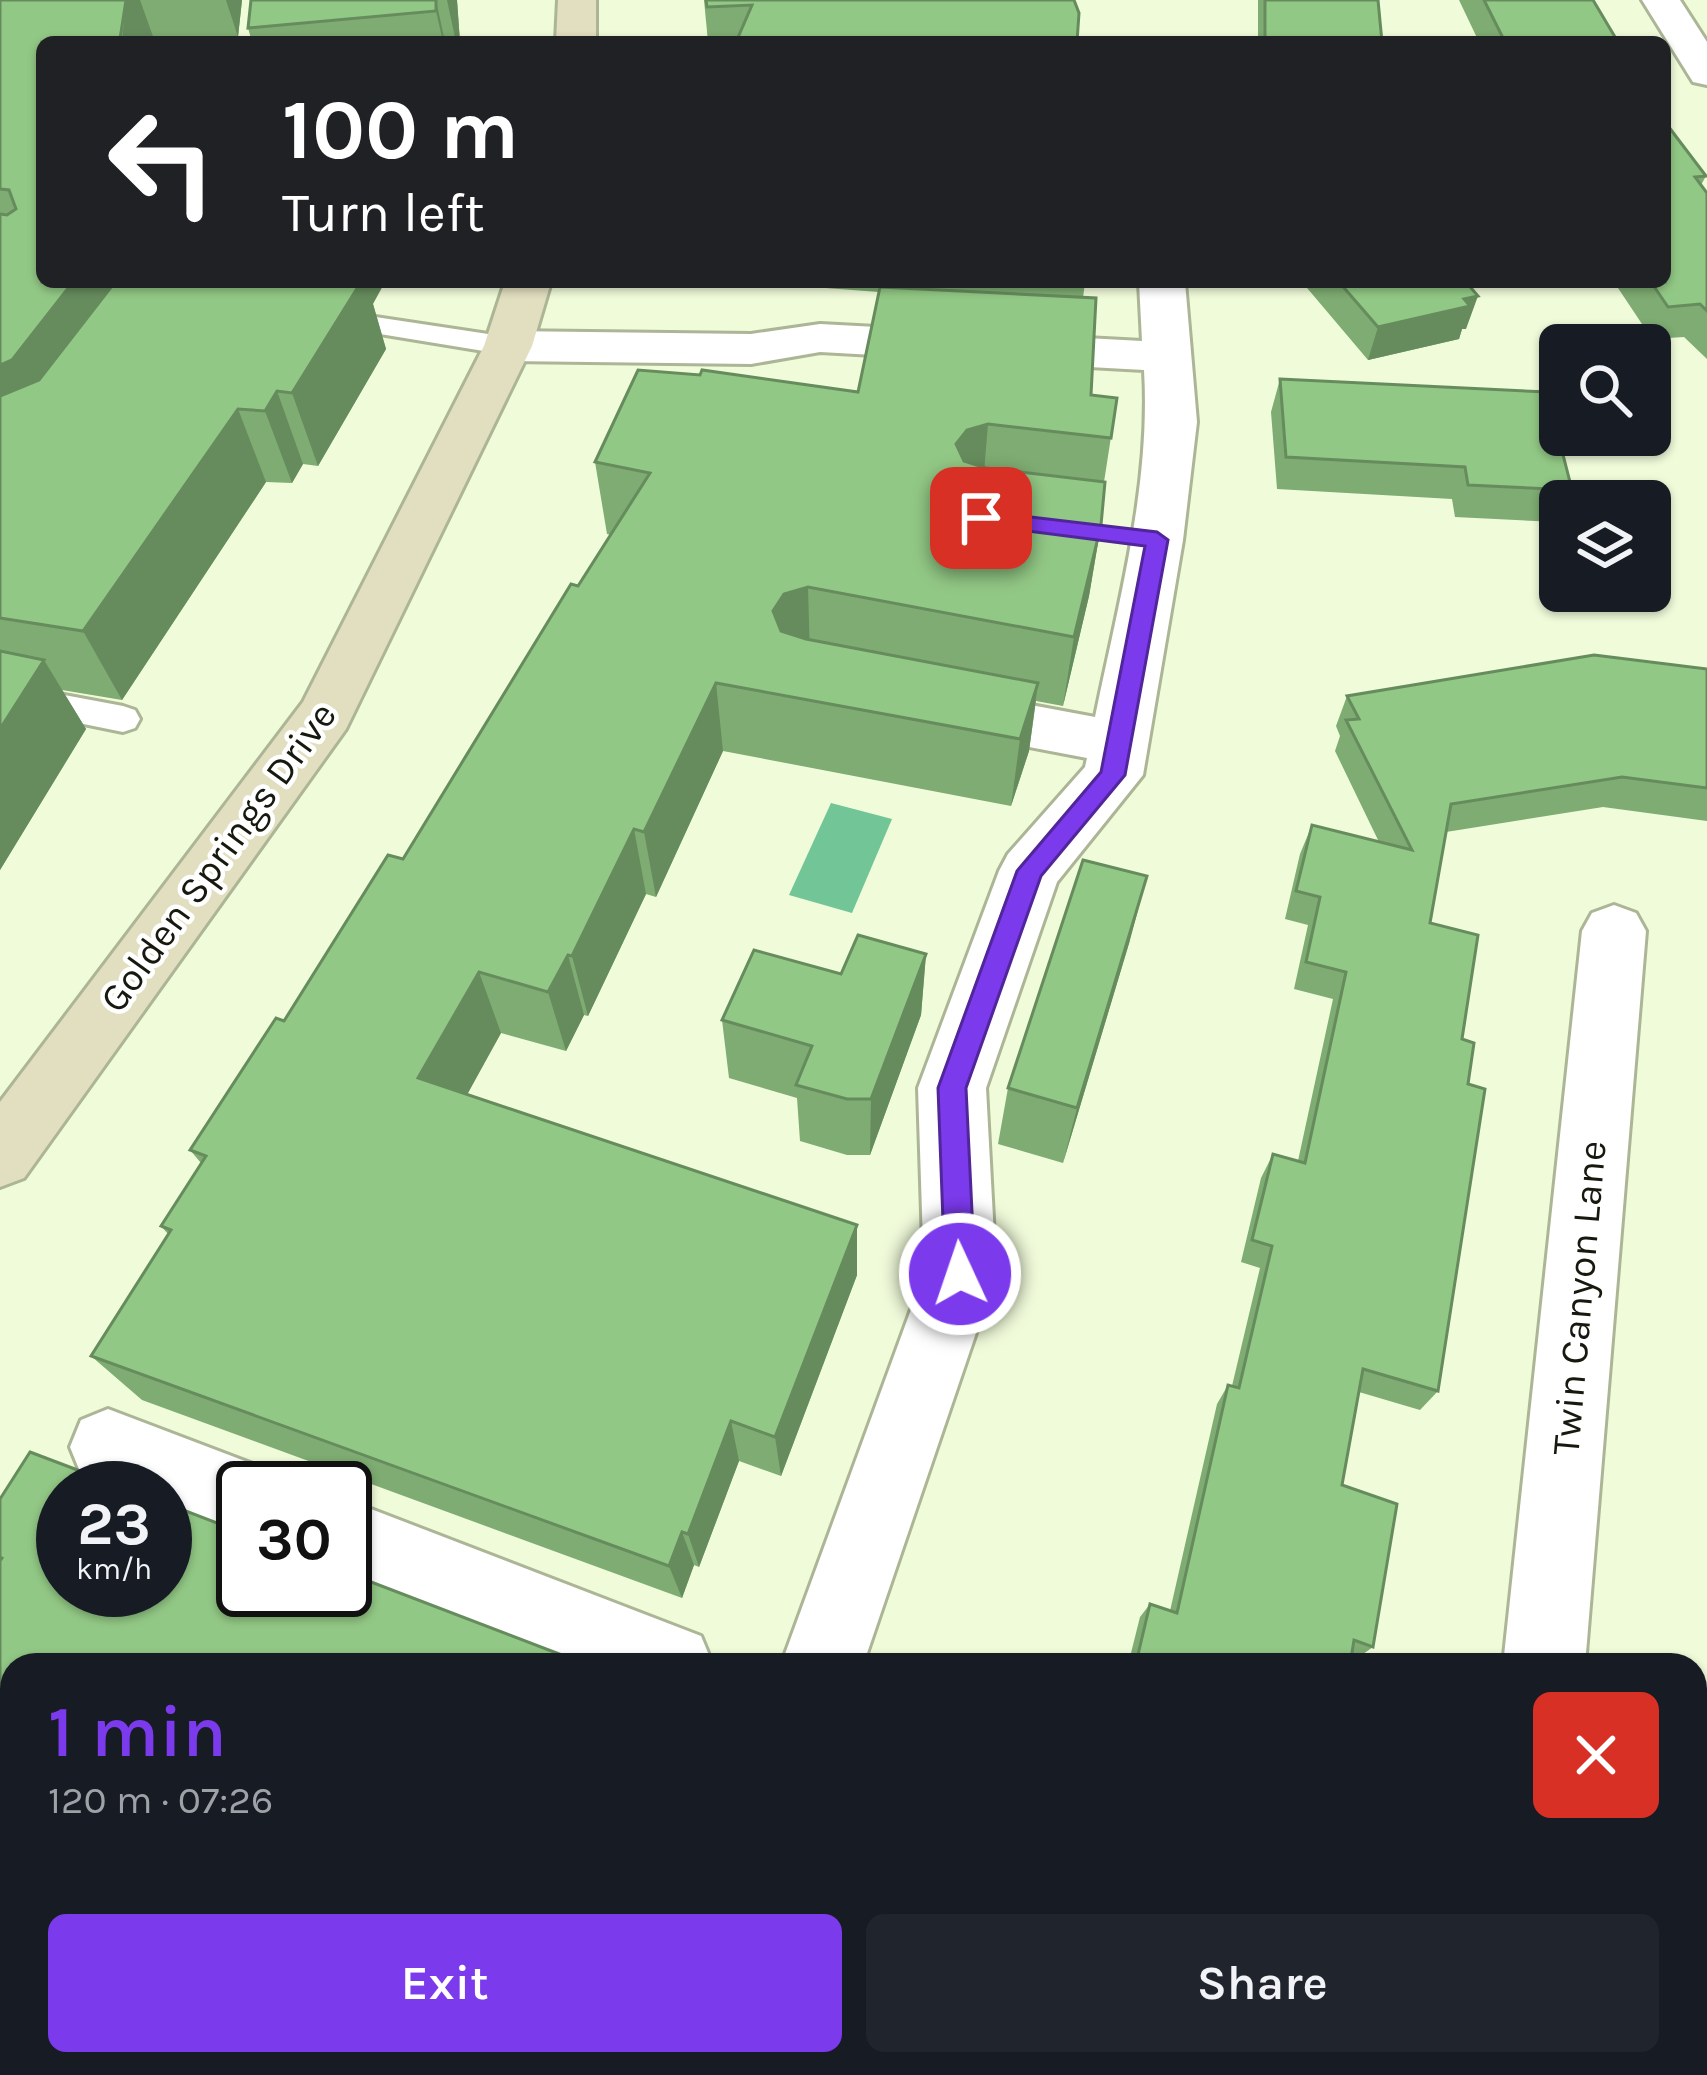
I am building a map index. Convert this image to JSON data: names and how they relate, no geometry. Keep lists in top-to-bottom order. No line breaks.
{"streets":{"main road":["Golden Springs Drive"],"street":["Twin Canyon Lane"]},"page":{"turn":["100 m","Turn left"],"speed":"23 km/h","limit":"30","heading":["1 min","120 m · 07:26"],"buttons":["Exit","Share"]}}
